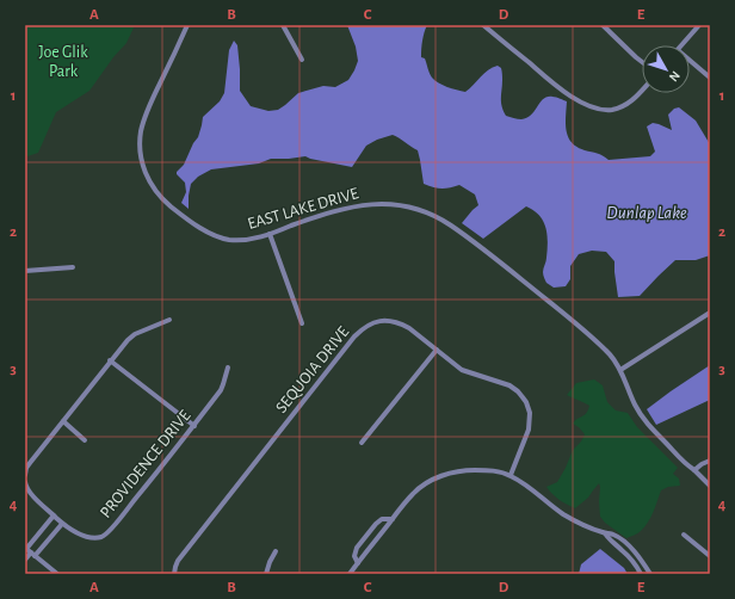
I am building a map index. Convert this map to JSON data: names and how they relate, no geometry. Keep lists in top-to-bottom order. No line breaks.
{"streets":{"street":["EAST LAKE DRIVE","SEQUOIA DRIVE","PROVIDENCE DRIVE"]},"water":["Dunlap Lake"],"parks":["Joe Glik Park"],"north":"bottom right","grid":{"columns":["A","B","C","D","E"],"rows":["1","2","3","4"]}}
